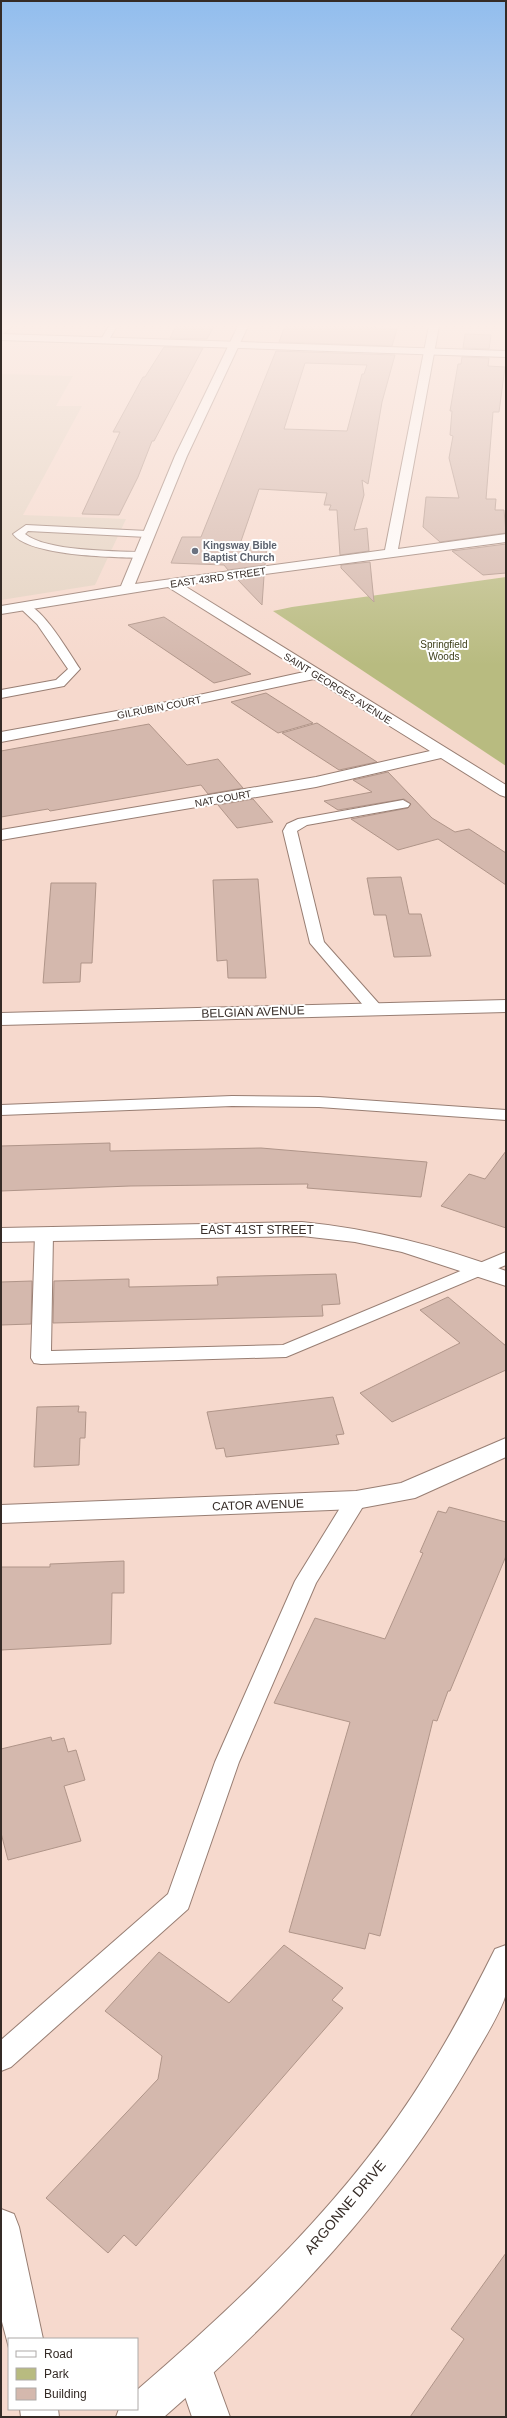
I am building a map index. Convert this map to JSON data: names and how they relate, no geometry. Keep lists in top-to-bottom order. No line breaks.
{"streets":{"street":["EAST 43RD STREET","SAINT GEORGES AVENUE","GILRUBIN COURT","NAT COURT","BELGIAN AVENUE","EAST 41ST STREET","CATOR AVENUE","ARGONNE DRIVE"]},"crossings":[["EAST 43RD STREET","SAINT GEORGES AVENUE"],["SAINT GEORGES AVENUE","GILRUBIN COURT"],["SAINT GEORGES AVENUE","NAT COURT"]],"parks":["Springfield Woods"],"places":["Kingsway Bible Baptist Church"],"legend":["Road","Park","Building"]}
